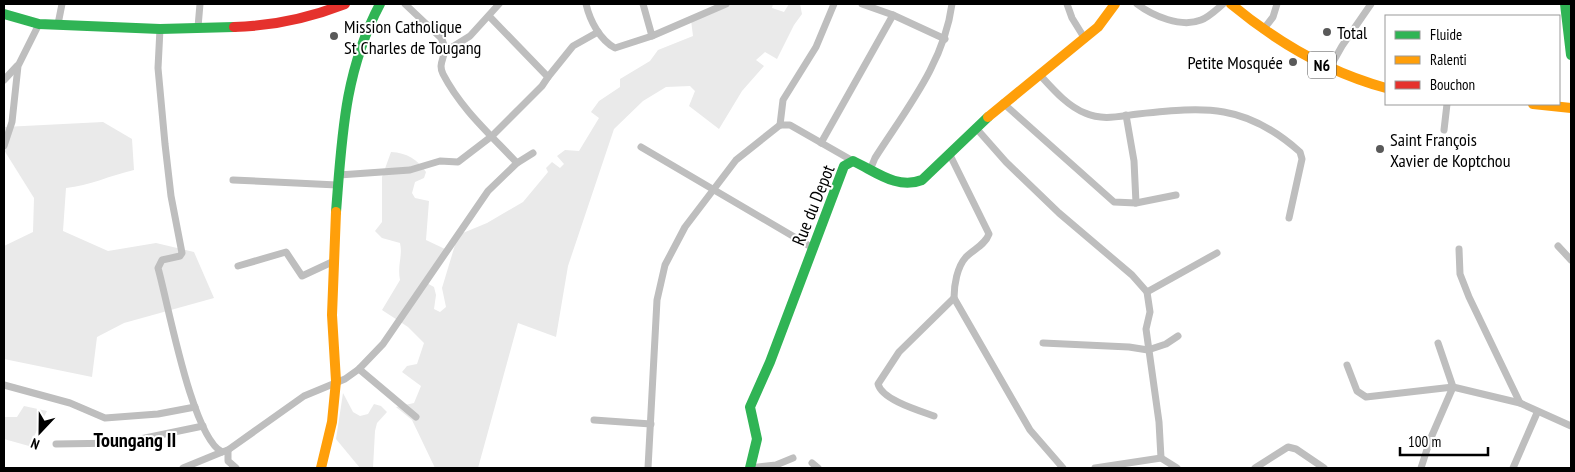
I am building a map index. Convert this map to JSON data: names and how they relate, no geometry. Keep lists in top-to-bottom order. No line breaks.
{"streets":{"main road":["N6","Rue du Depot"]},"districts":["Toungang II"],"places":["Total","Mission Catholique St Charles de Tougang","Petite Mosquée","Saint François Xavier de Koptchou"],"legend":["Fluide","Ralenti","Bouchon"],"scale_bar":"100 m","north":"bottom"}
